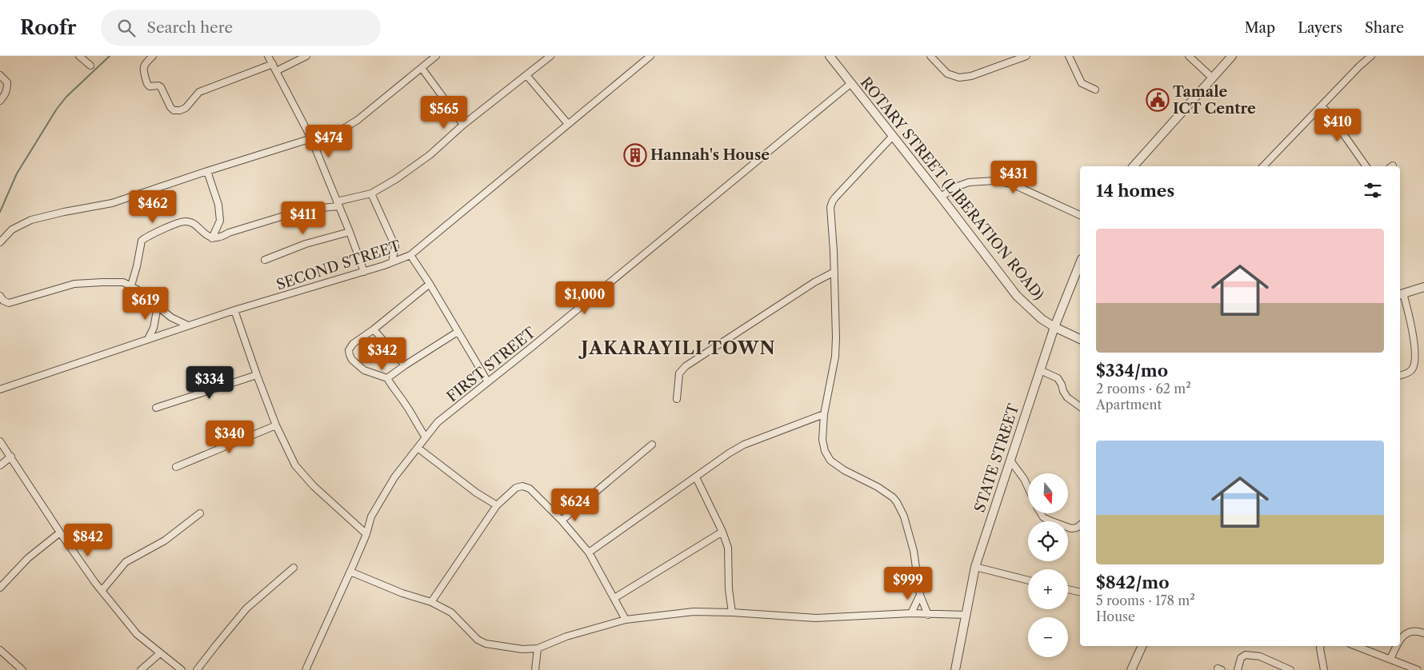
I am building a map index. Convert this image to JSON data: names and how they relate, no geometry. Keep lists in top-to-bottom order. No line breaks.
{"streets":{"street":["ROTARY STREET (LIBERATION ROAD)","SECOND STREET","FIRST STREET","STATE STREET"]},"crossings":[["ROTARY STREET (LIBERATION ROAD)","FIRST STREET"],["ROTARY STREET (LIBERATION ROAD)","STATE STREET"]],"districts":["JAKARAYILI TOWN"],"places":{"public building":["Tamale ICT Centre"],"building":["Hannah's House"]},"north":"bottom","page":{"header":"Roofr","search":"Search here","nav":["Map","Layers","Share"],"price":["$565","$410","$474","$431","$462","$411","$1,000","$619","$342","$334","$340","$624","$842","$999"],"heading":"14 homes","list":[{"name":"$334/mo","note":"2 rooms · 62 m² · Apartment"},{"name":"$842/mo","note":"5 rooms · 178 m² · House"}],"map_buttons":["+","−"]}}
